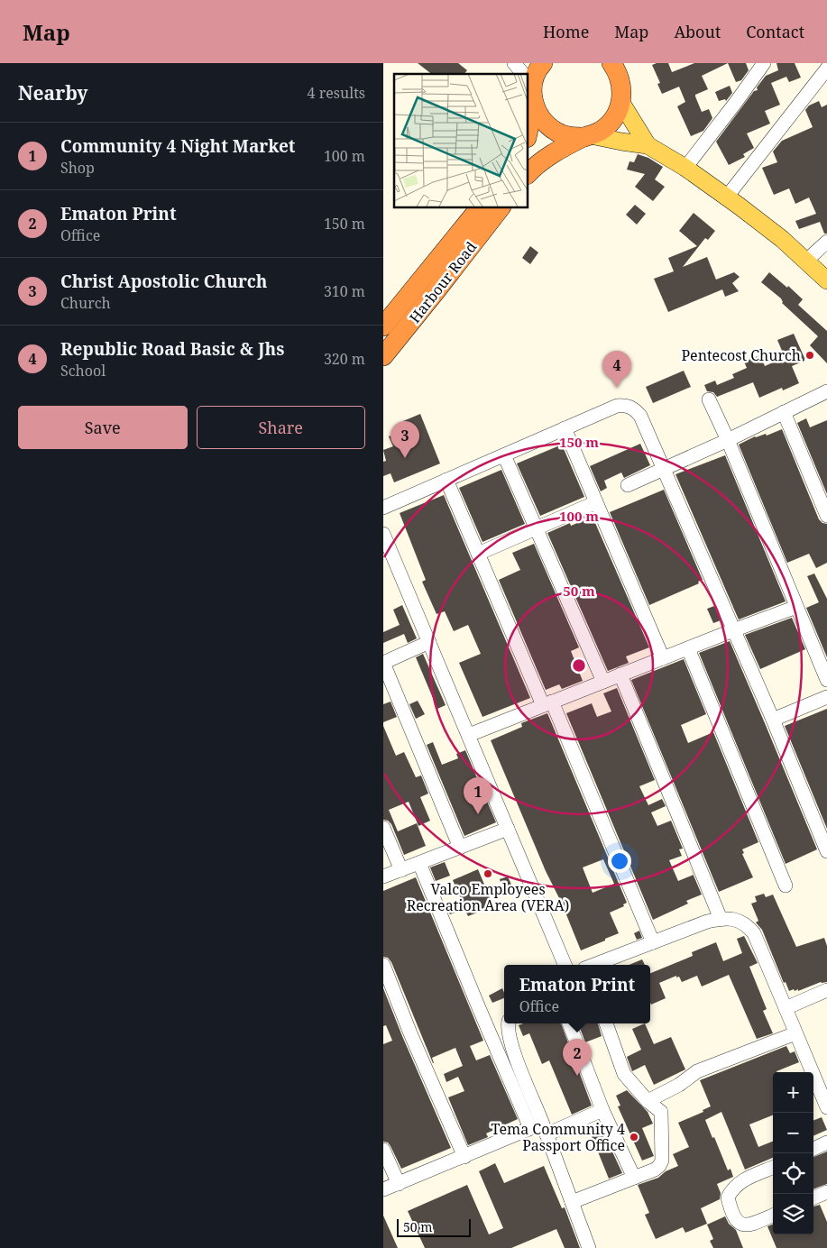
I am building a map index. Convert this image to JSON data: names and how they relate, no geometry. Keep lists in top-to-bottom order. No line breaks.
{"streets":{"highway":["Harbour Road"]},"places":["Pentecost Church","Valco Employees Recreation Area (VERA)","Tema Community 4 Passport Office"],"scale_bar":"50 m","page":{"header":"Map","nav":["Home","Map","About","Contact"],"heading":["Nearby","4 results"],"list":[{"mark":"1","name":"Community 4 Night Market","note":"Shop","value":"100 m"},{"mark":"2","name":"Ematon Print","note":"Office","value":"150 m"},{"mark":"3","name":"Christ Apostolic Church","note":"Church","value":"310 m"},{"mark":"4","name":"Republic Road Basic & Jhs","note":"School","value":"320 m"}],"pins":["4","3","1","2"],"buttons":["Save","Share"],"popup":["Ematon Print","Office"],"map_buttons":["+","−"],"scale":"50 m"},"rings":["150 m","100 m","50 m"]}
